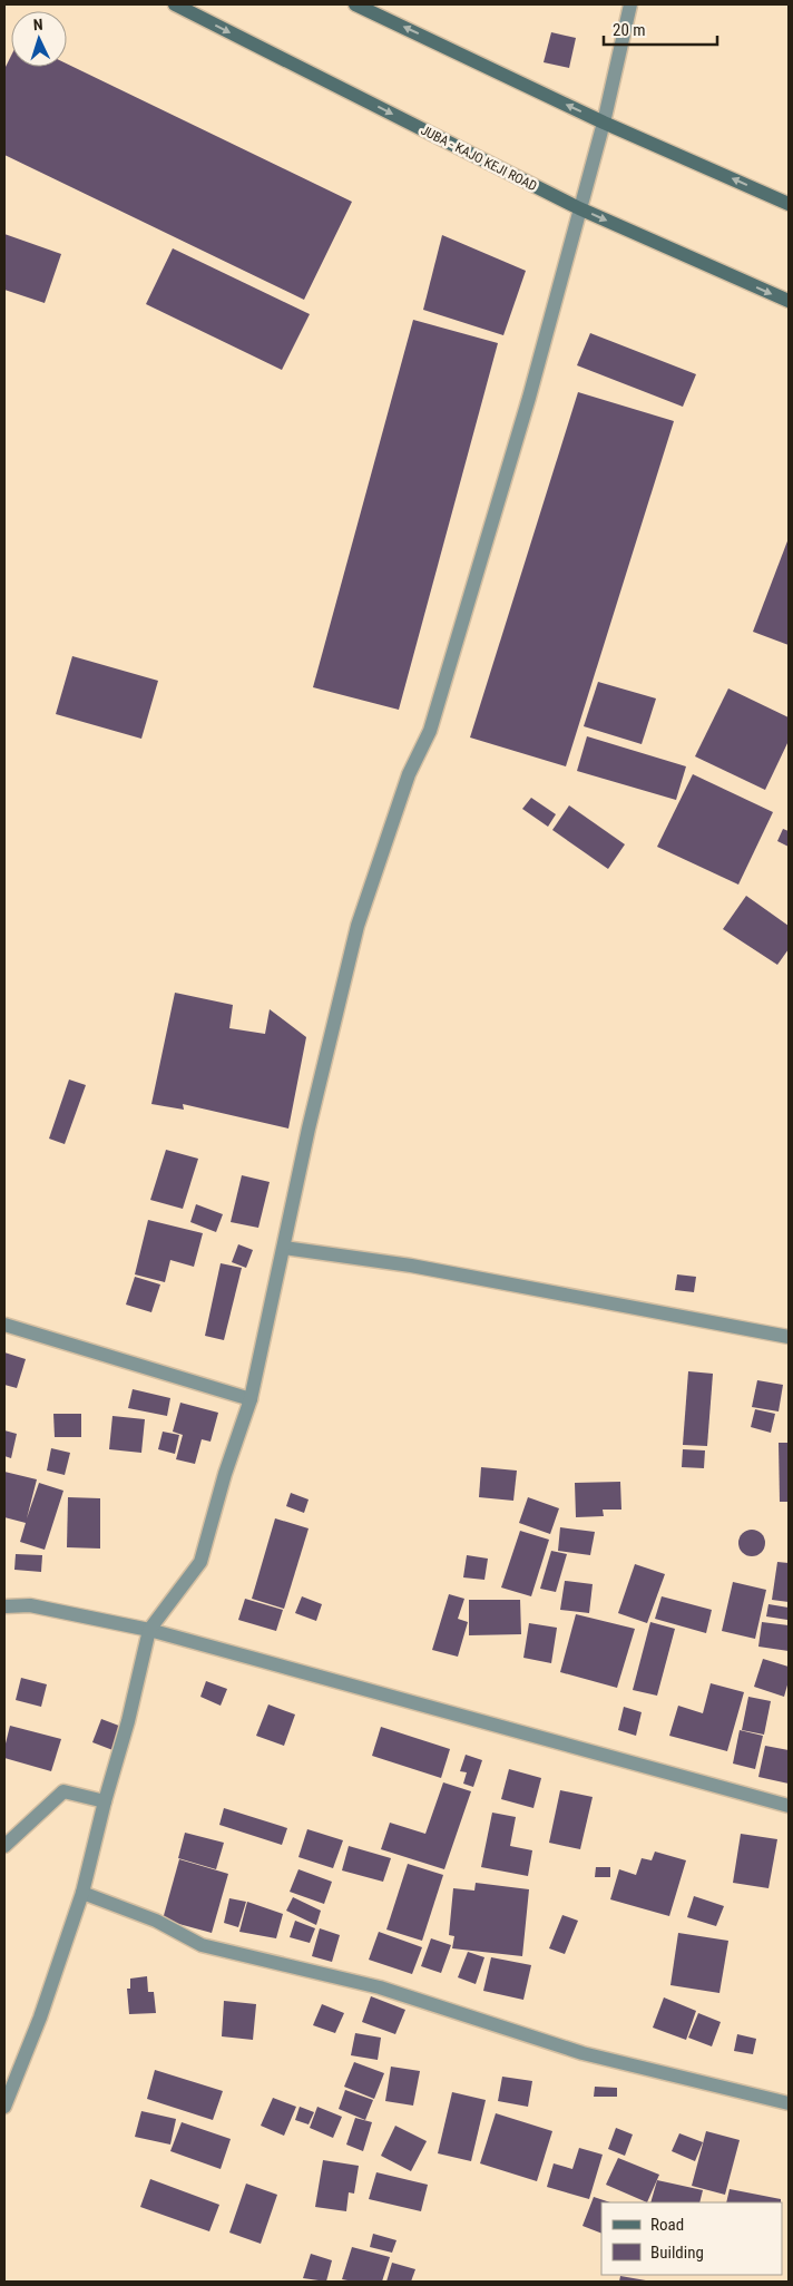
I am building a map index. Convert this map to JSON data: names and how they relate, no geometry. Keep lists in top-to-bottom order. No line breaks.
{"streets":{"main road":["JUBA - KAJO KEJI ROAD"]},"legend":["Road","Building"],"scale_bar":"20 m","north":"top"}
